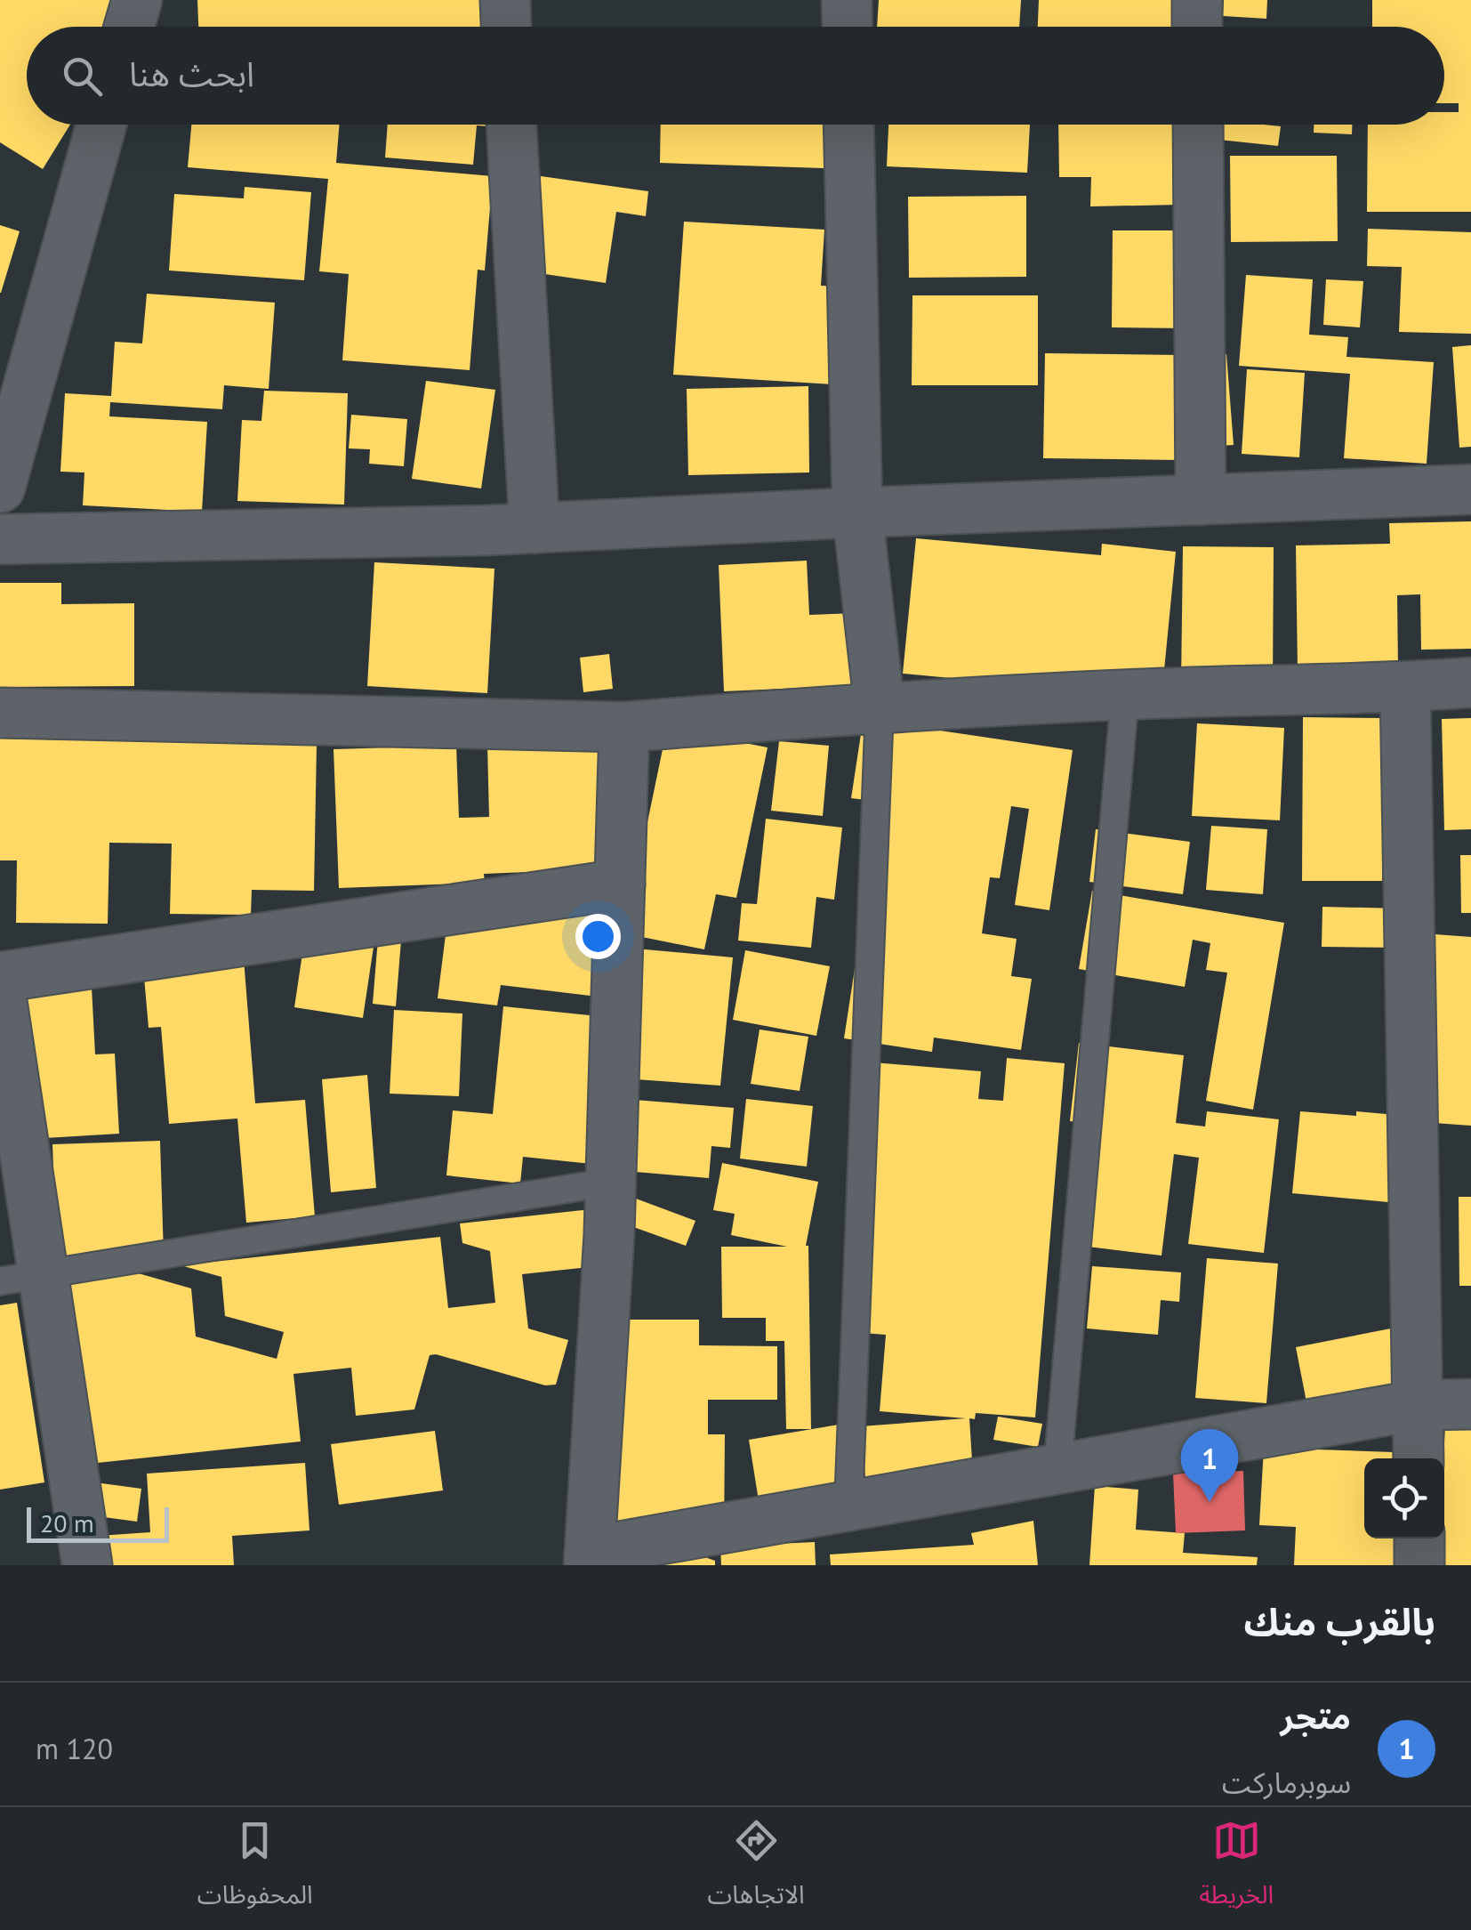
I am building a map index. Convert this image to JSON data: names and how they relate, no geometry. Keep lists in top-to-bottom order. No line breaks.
{"scale_bar":"20 m","page":{"search":"ابحث هنا","pins":"1","scale":"20 m","heading":"بالقرب منك","list":[{"mark":"1","name":"متجر","note":"سوبرماركت","value":"120 m"}],"nav":["الخريطة","الاتجاهات","المحفوظات"]}}
